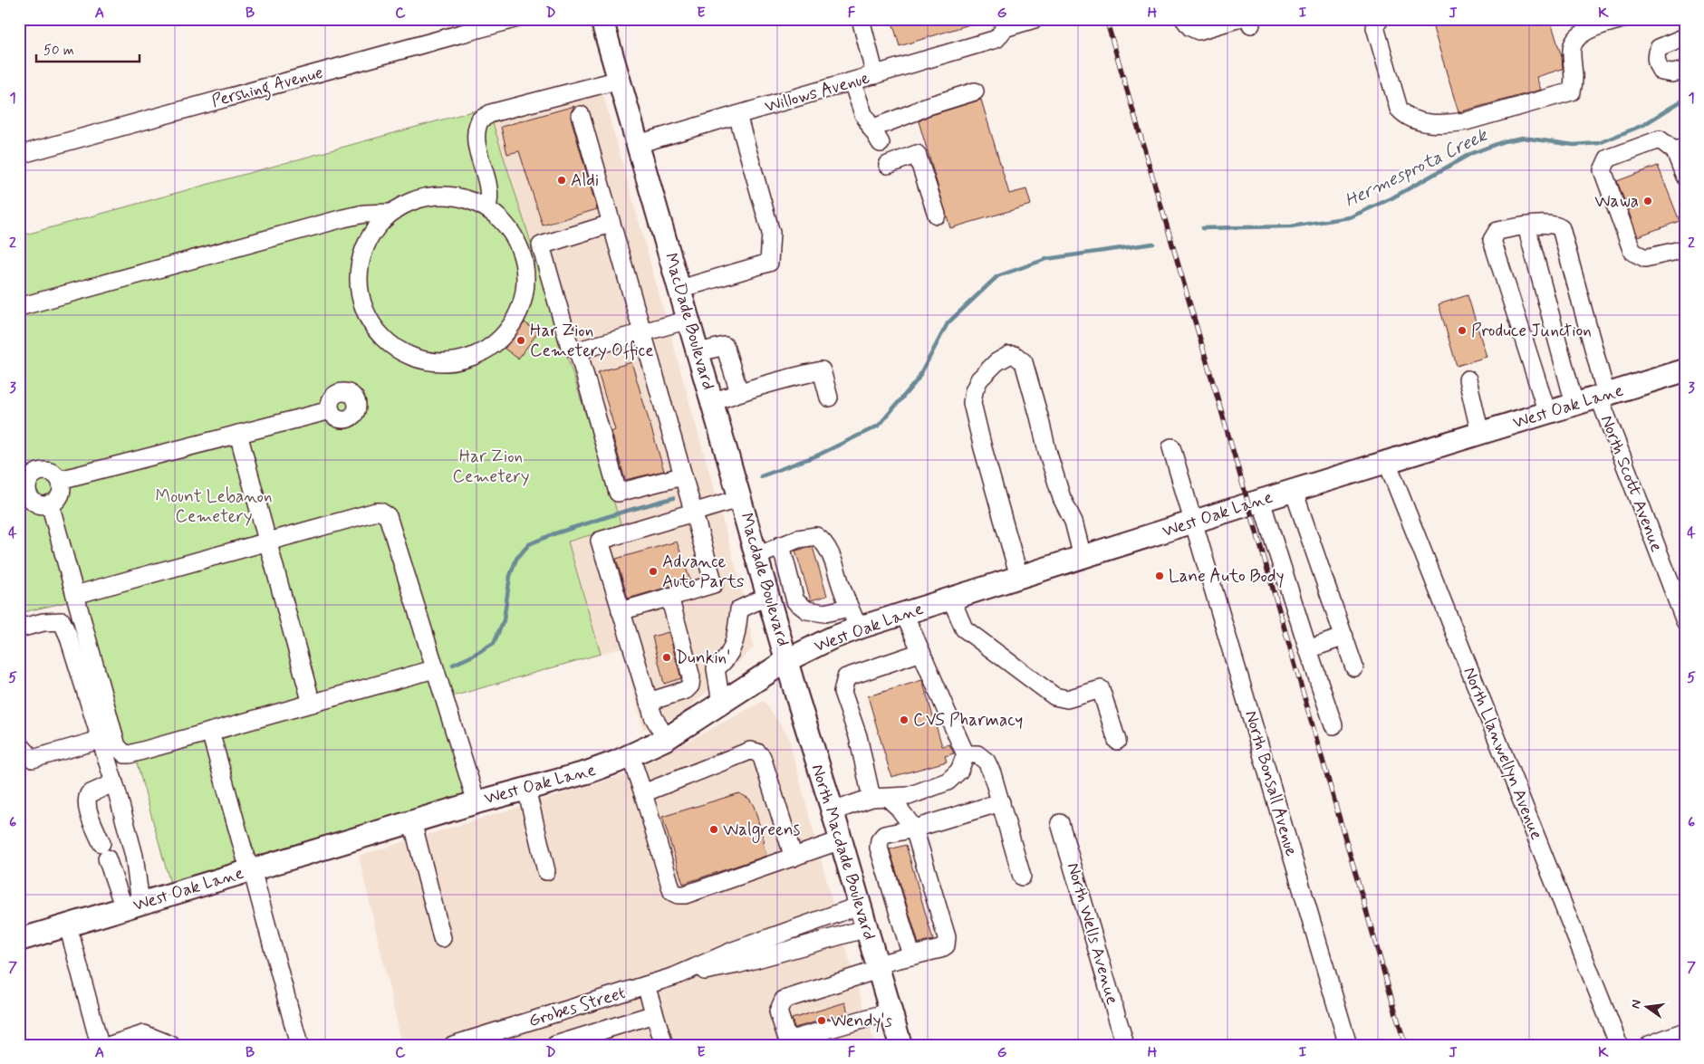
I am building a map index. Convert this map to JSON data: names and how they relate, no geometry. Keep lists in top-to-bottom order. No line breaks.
{"streets":{"main road":["MacDade Boulevard","West Oak Lane","Macdade Boulevard","North Macdade Boulevard"],"street":["Pershing Avenue","Willows Avenue","North Scott Avenue","North Llanwellyn Avenue","North Bonsall Avenue","North Wells Avenue","Grobes Street"]},"crossings":[["Willows Avenue","MacDade Boulevard"],["MacDade Boulevard","Macdade Boulevard"],["West Oak Lane","North Scott Avenue"],["West Oak Lane","Macdade Boulevard"],["West Oak Lane","North Llanwellyn Avenue"],["West Oak Lane","North Bonsall Avenue"],["West Oak Lane","North Macdade Boulevard"],["Macdade Boulevard","North Macdade Boulevard"],["North Macdade Boulevard","Grobes Street"]],"water":["Hermesprota Creek"],"parks":["Har Zion Cemetery","Mount Lebanon Cemetery"],"places":["Aldi","Wawa","Produce Junction","Har Zion Cemetery Office","Advance Auto Parts","Lane Auto Body","Dunkin'","CVS Pharmacy","Walgreens","Wendy's"],"scale_bar":"50 m","north":"left","grid":{"columns":["A","B","C","D","E","F","G","H","I","J","K"],"rows":["1","2","3","4","5","6","7"]}}
